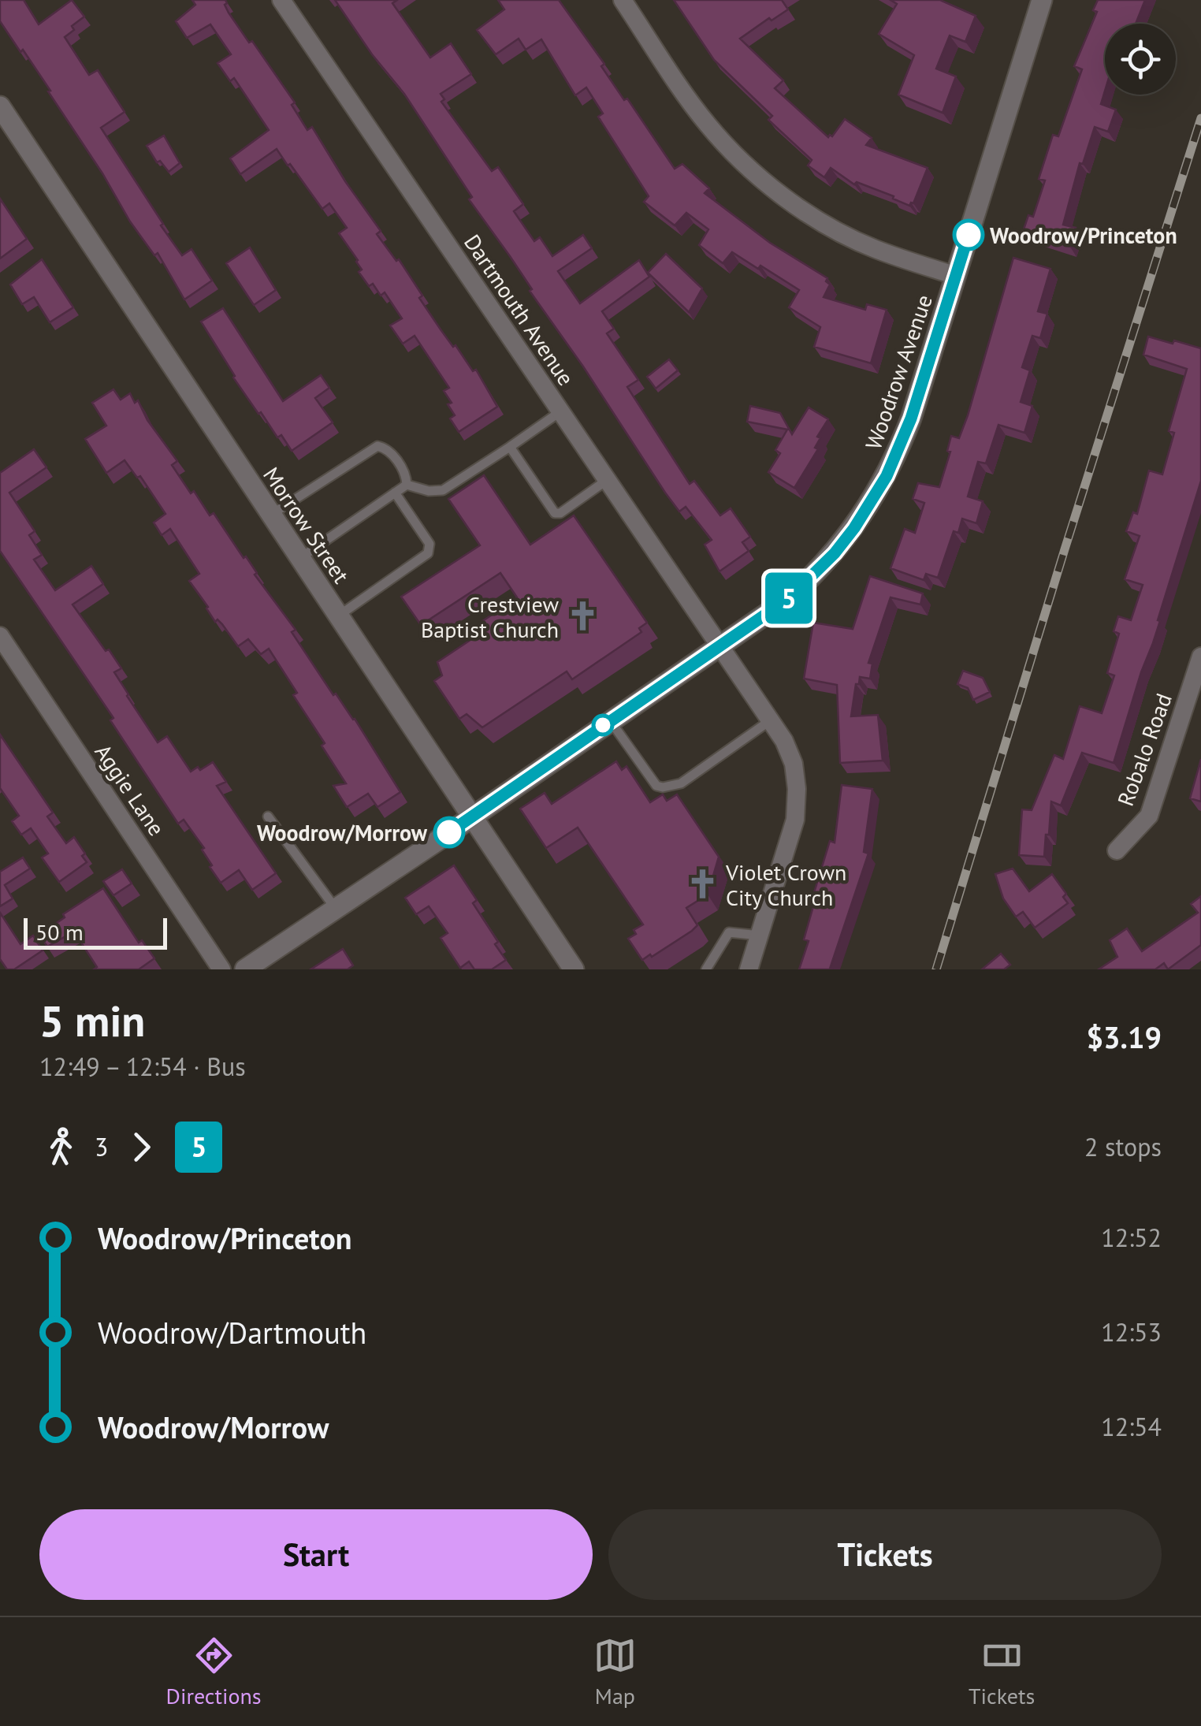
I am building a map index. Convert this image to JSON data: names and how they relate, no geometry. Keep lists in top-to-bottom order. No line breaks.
{"streets":{"street":["Dartmouth Avenue","Woodrow Avenue","Morrow Street","Robalo Road","Aggie Lane"]},"crossings":[["Dartmouth Avenue","Woodrow Avenue"],["Woodrow Avenue","Morrow Street"]],"places":{"other":["Woodrow/Princeton","Woodrow/Morrow"],"church":["Crestview Baptist Church","Violet Crown City Church"]},"lines":["bus line 5"],"scale_bar":"50 m","page":{"on_map":"5","scale":"50 m","heading":["5 min","12:49 – 12:54 · Bus","$3.19"],"legs":["3","5","2 stops"],"list":[{"name":"Woodrow/Princeton","value":"12:52"},{"name":"Woodrow/Dartmouth","value":"12:53"},{"name":"Woodrow/Morrow","value":"12:54"}],"buttons":["Start","Tickets"],"tabs":["Directions","Map","Tickets"]}}
